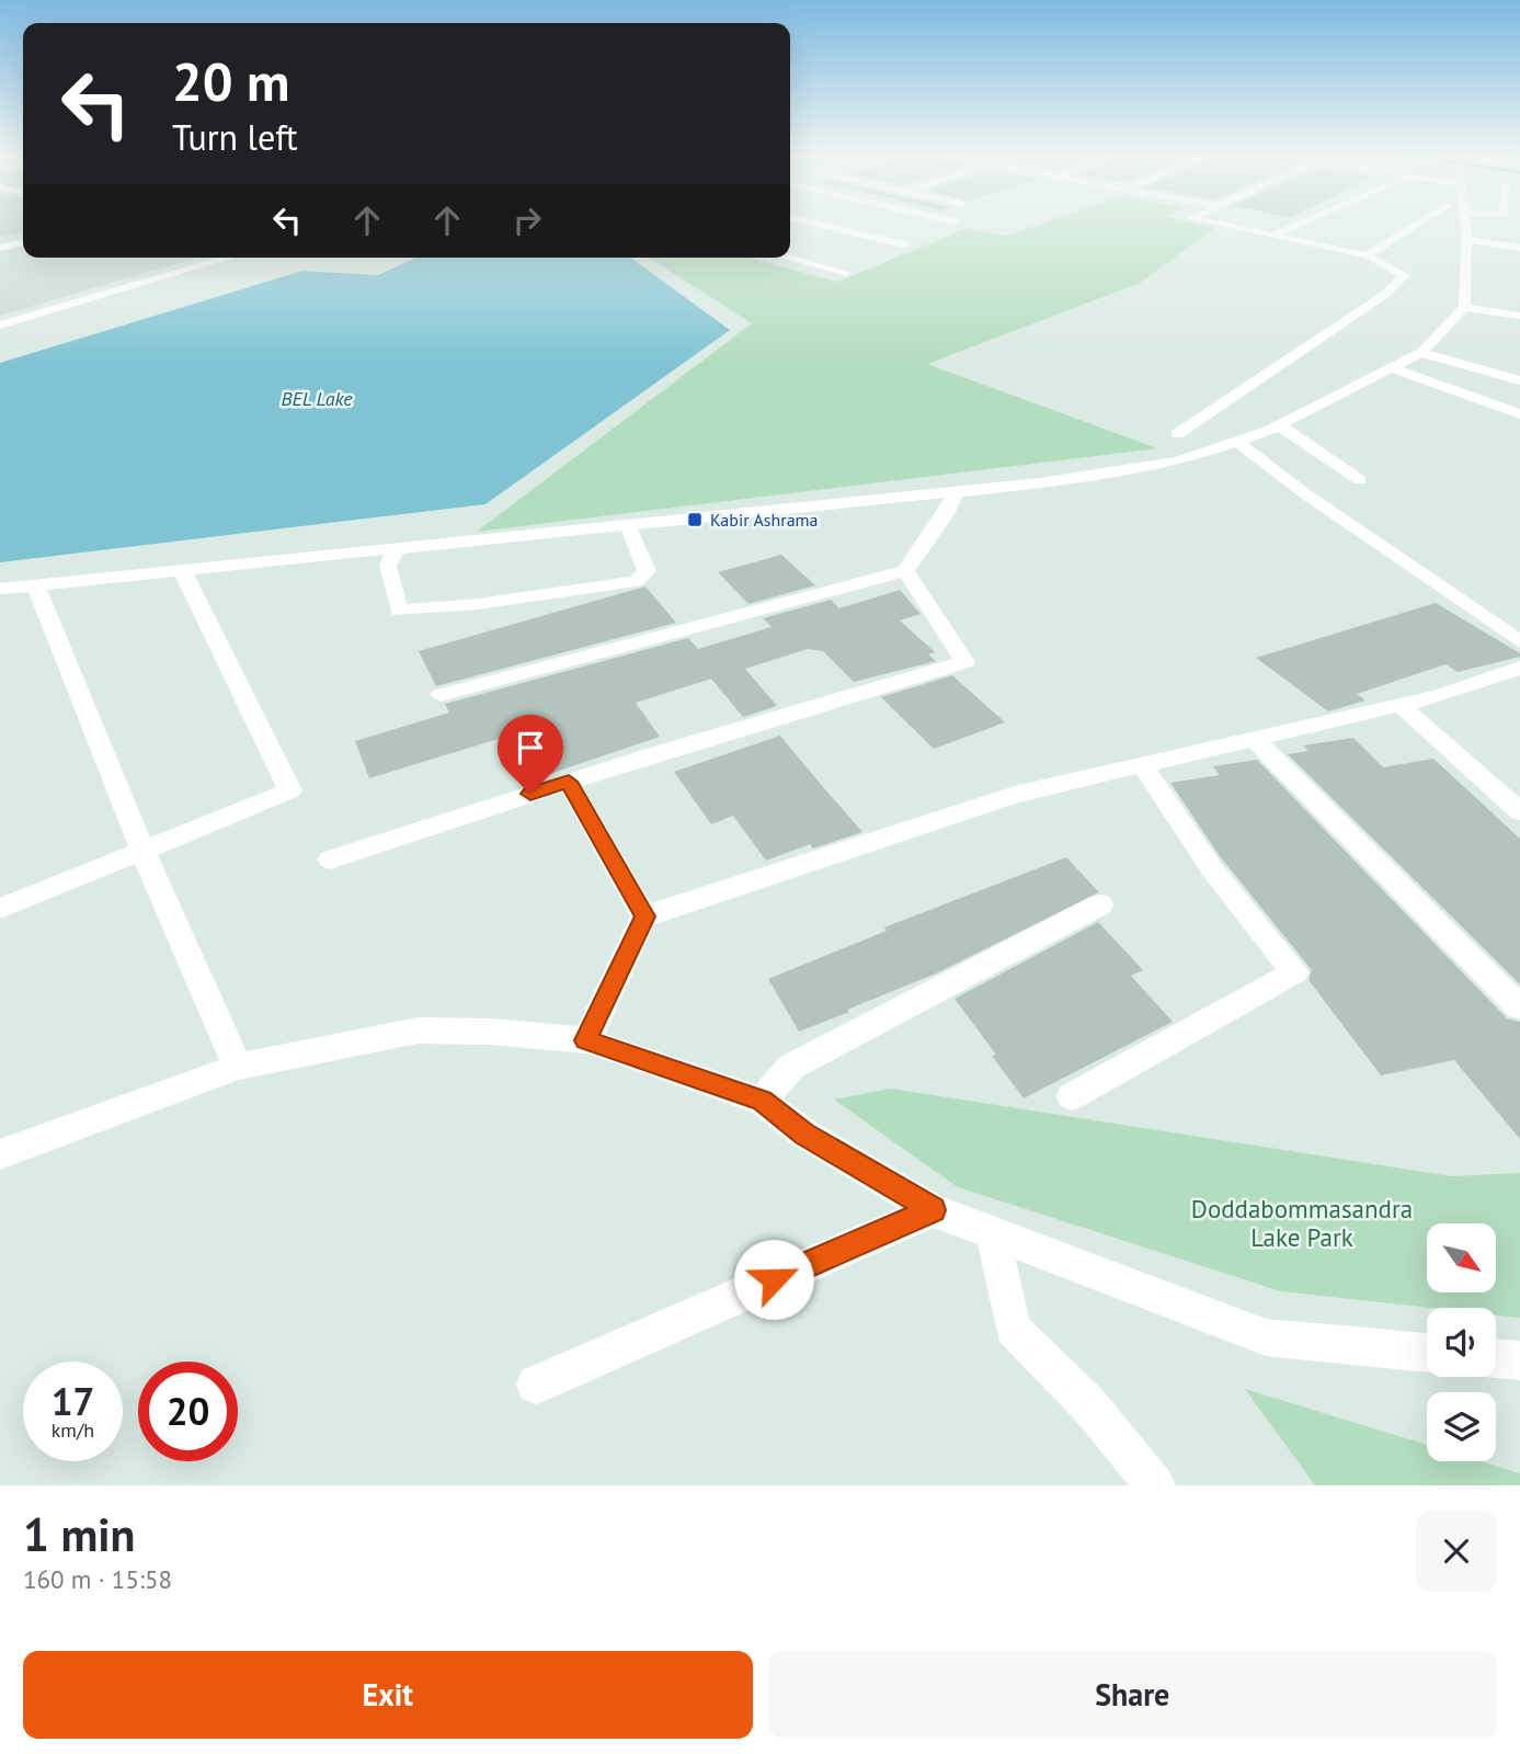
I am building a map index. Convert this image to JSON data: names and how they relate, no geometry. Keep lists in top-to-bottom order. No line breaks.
{"water":["BEL Lake"],"parks":["Doddabommasandra Lake Park"],"places":{"transit":["Kabir Ashrama"]},"north":"bottom right","page":{"turn":["20 m","Turn left"],"speed":"17 km/h","limit":"20","heading":["1 min","160 m · 15:58"],"buttons":["Exit","Share"]}}
